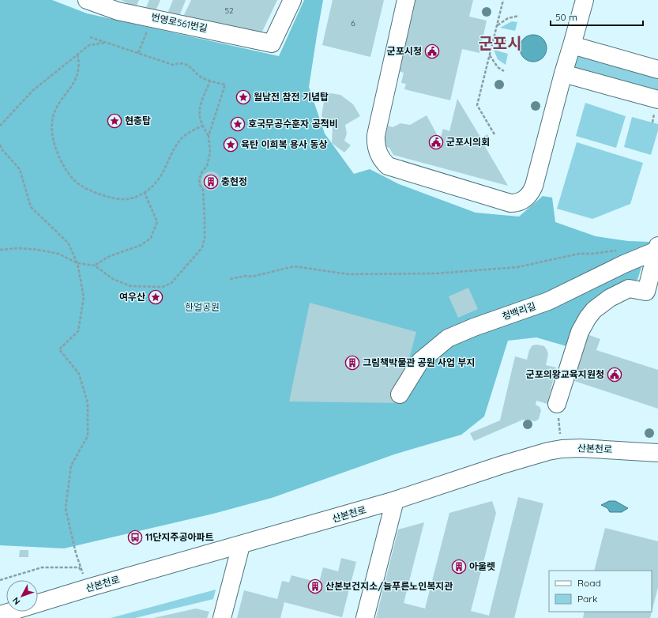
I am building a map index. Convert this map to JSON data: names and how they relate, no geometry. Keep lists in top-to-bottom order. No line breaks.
{"streets":{"street":["번영로561번길","청백리길","산본천로"]},"districts":["군포시"],"parks":["한얼공원"],"places":{"public building":["군포시청","군포시의회","군포의왕교육지원청"],"place":["월남전 참전 기념탑","현충탑","호국무공수훈자 공적비","육탄 이희복 용사 동상","여우산"],"building":["충현정","그림책박물관 공원 사업 부지","아울렛","산본보건지소/늘푸른노인복지관"],"bus stop":["11단지주공아파트"]},"house_numbers":["52","6"],"legend":["Road","Park"],"scale_bar":"50 m","north":"bottom left"}
